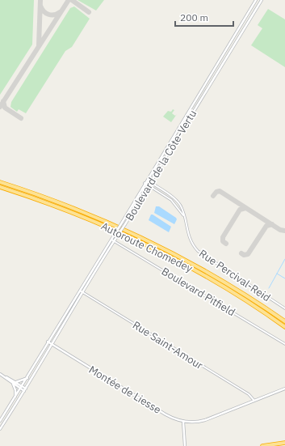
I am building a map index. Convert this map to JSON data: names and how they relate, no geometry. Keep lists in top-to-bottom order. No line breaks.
{"streets":{"highway":["Autoroute Chomedey"],"street":["Boulevard de la Côte-Vertu","Rue Percival-Reid","Boulevard Pitfield","Rue Saint-Amour","Montée de Liesse"]},"crossings":[["Boulevard de la Côte-Vertu","Rue Percival-Reid"],["Boulevard de la Côte-Vertu","Boulevard Pitfield"],["Boulevard de la Côte-Vertu","Rue Saint-Amour"],["Boulevard de la Côte-Vertu","Montée de Liesse"]],"scale_bar":"200 m"}
